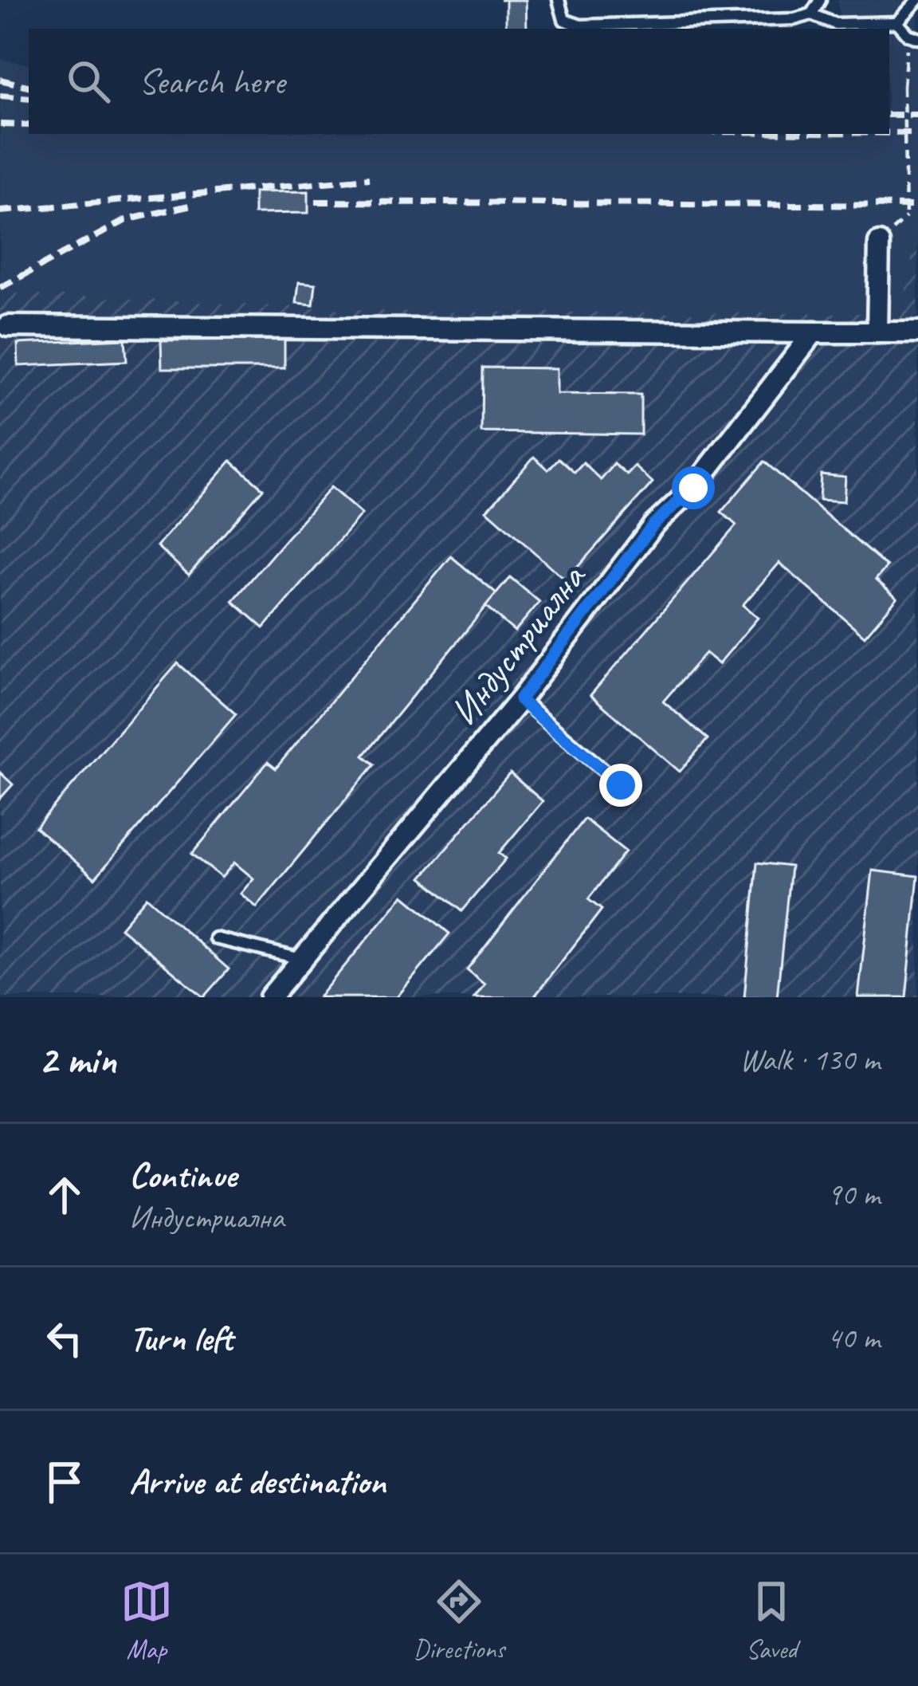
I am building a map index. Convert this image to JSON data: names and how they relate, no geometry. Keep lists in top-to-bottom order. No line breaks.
{"streets":{"street":["Индустриална"]},"page":{"search":"Search here","heading":["2 min","Walk · 130 m"],"list":[["Continue","Индустриална","90 m"],["Turn left","40 m"],"Arrive at destination"],"nav":["Map","Directions","Saved"]}}
